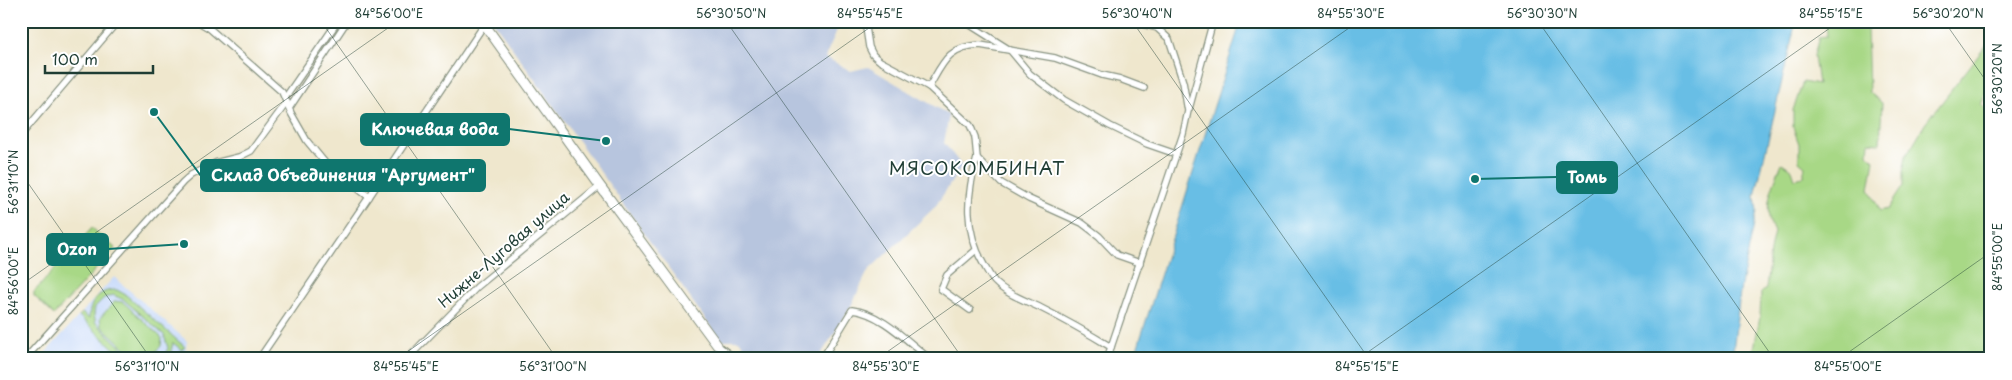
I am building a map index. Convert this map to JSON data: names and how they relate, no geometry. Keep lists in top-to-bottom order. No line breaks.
{"streets":{"street":["Нижне-Луговая улица"]},"districts":["МЯСОКОМБИНАТ"],"places":["Склад Объединения \"Аргумент\"","Ключевая вода","Томь","Ozon"],"scale_bar":"100 m","coordinates":["84°56'00\"E","56°30'50\"N","84°55'45\"E","56°30'40\"N","84°55'30\"E","56°30'30\"N","84°55'15\"E","56°30'20\"N","56°31'10\"N","84°55'00\"E","56°31'00\"N"]}
